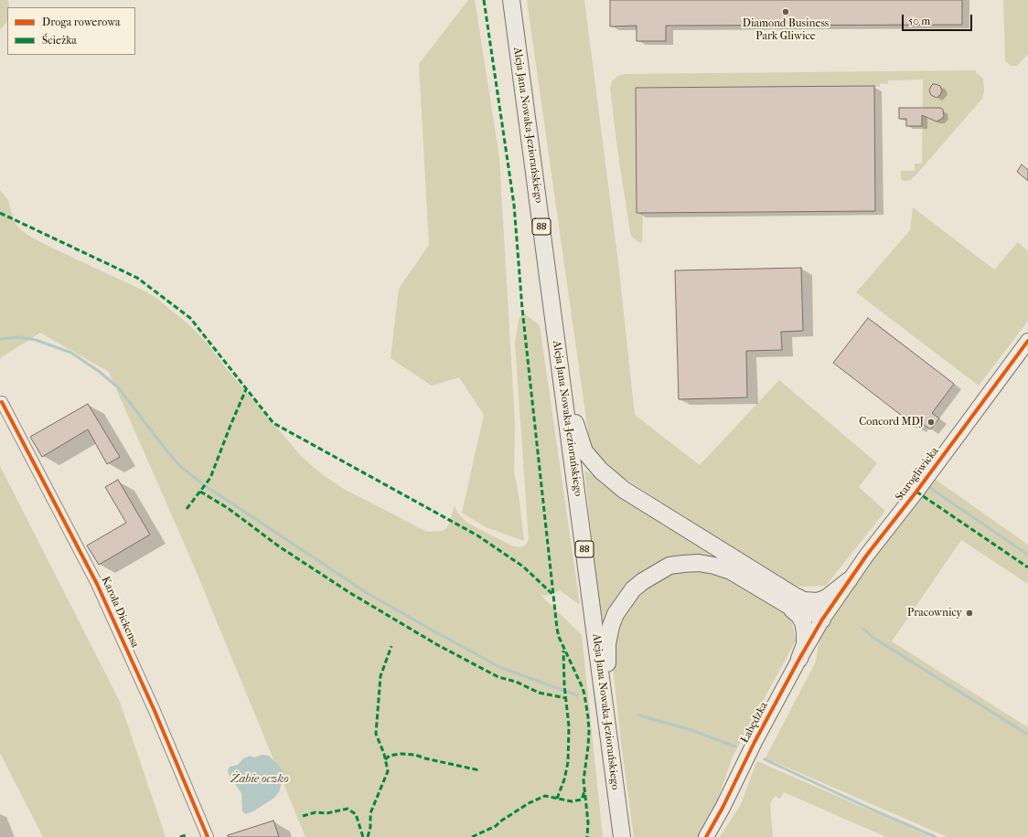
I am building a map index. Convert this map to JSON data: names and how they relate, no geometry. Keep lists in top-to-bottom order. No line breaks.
{"streets":{"main road":["Aleja Jana Nowaka-Jeziorańskiego","88"],"street":["Starogliwicka","Karola Dickensa","Łabędzka"]},"crossings":[["Starogliwicka","Łabędzka"]],"water":["Żabie oczko"],"places":["Diamond Business Park Gliwice","Concord MDJ","Pracownicy"],"legend":["Droga rowerowa","Ścieżka"],"scale_bar":"50 m"}
